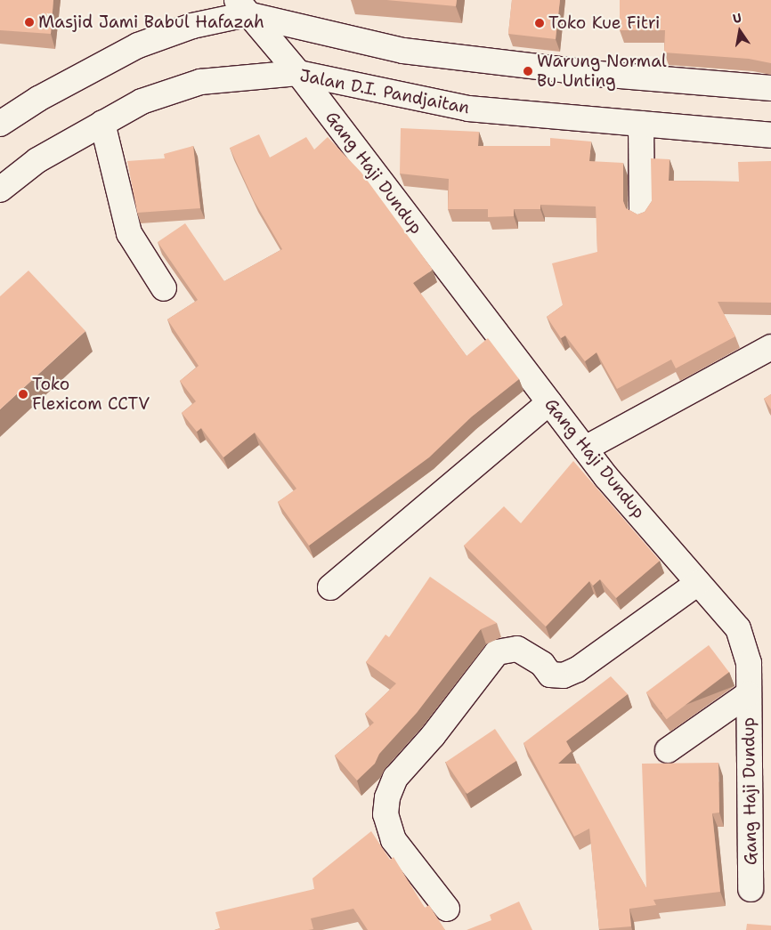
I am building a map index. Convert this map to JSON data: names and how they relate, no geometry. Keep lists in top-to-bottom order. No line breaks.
{"streets":{"main road":["Jalan D.I. Pandjaitan","Gang Haji Dundup"]},"crossings":[["Jalan D.I. Pandjaitan","Gang Haji Dundup"]],"places":["Masjid Jami Babul Hafazah","Toko Kue Fitri","Warung Normal Bu Unting","Toko Flexicom CCTV"],"north":"top"}
